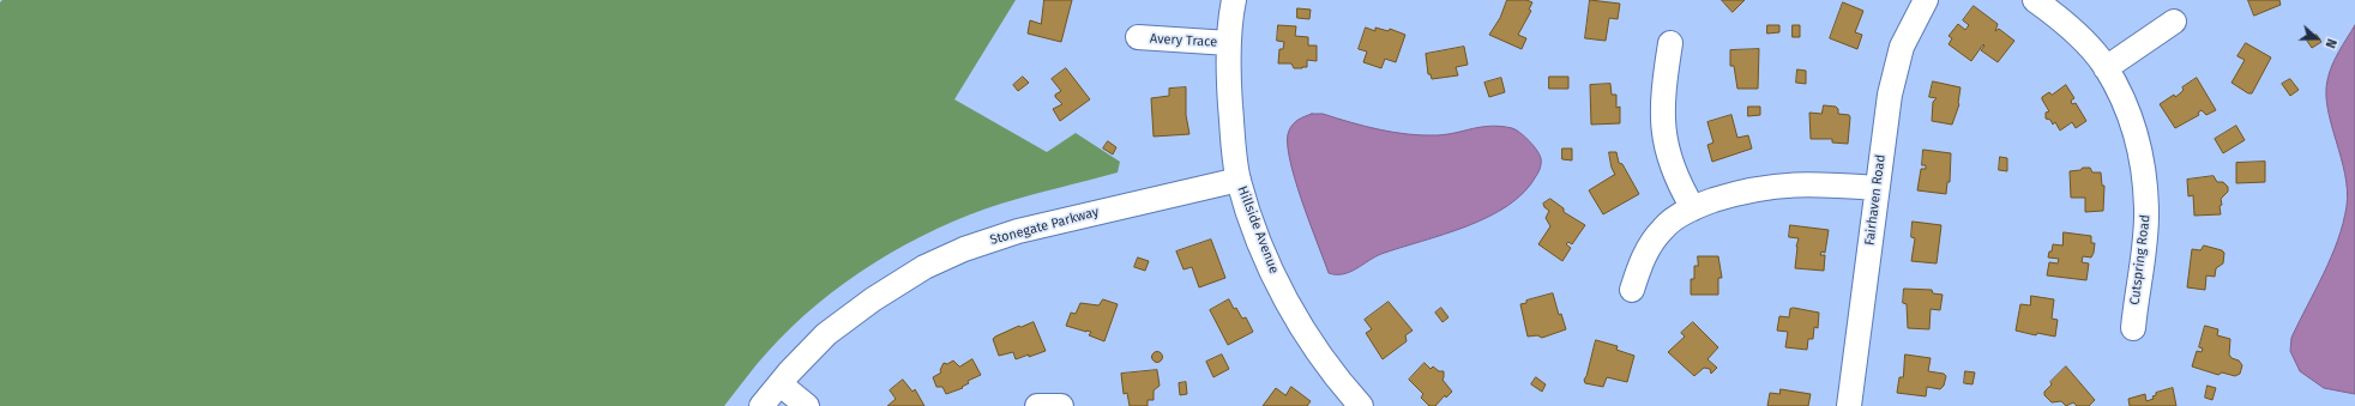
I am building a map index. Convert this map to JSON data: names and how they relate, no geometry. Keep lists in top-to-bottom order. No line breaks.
{"streets":{"street":["Avery Trace","Fairhaven Road","Stonegate Parkway","Hillside Avenue","Cutspring Road"]},"crossings":[["Avery Trace","Hillside Avenue"],["Stonegate Parkway","Hillside Avenue"]],"north":"right"}
